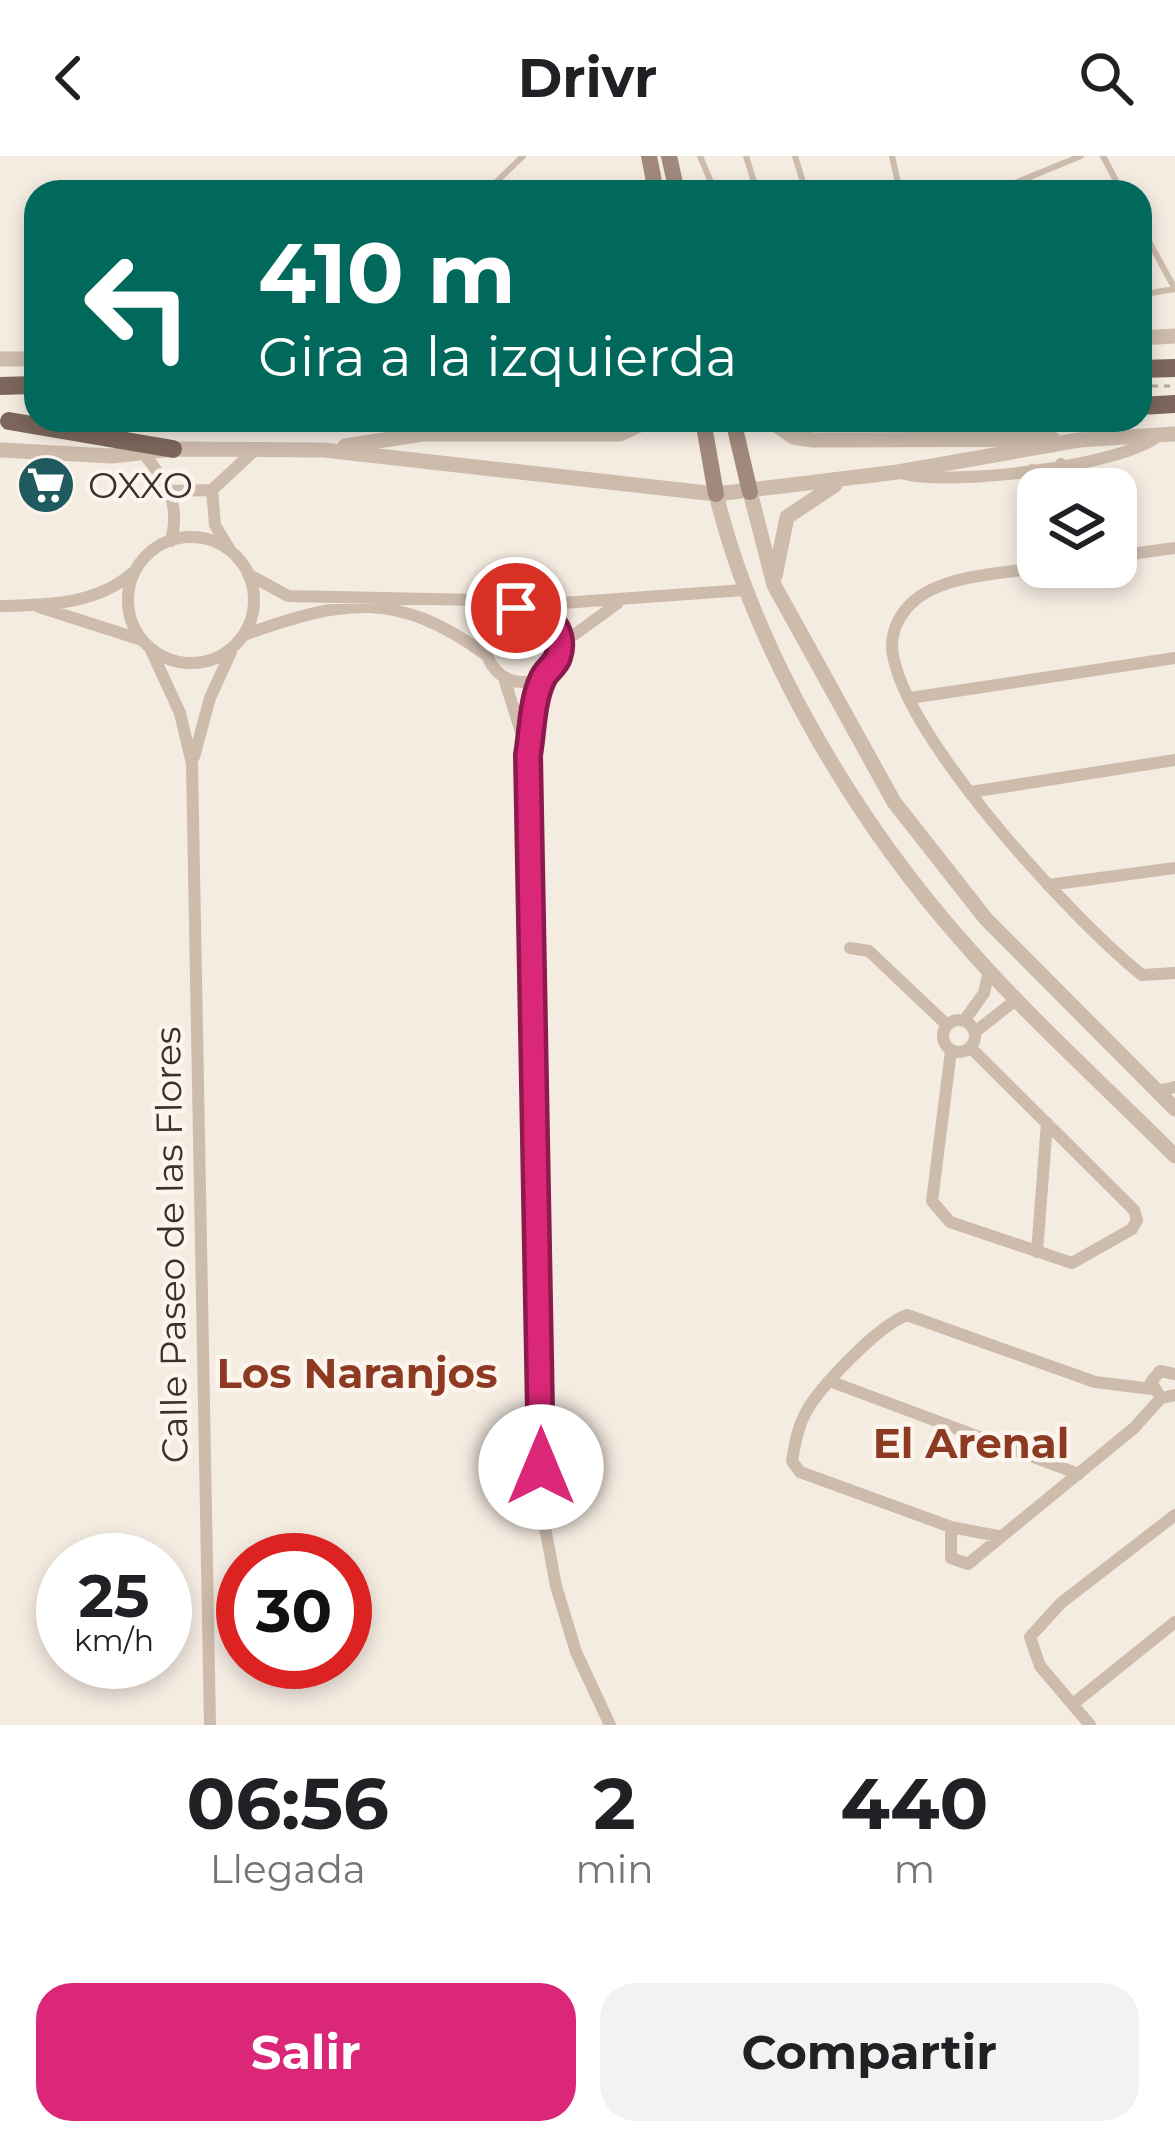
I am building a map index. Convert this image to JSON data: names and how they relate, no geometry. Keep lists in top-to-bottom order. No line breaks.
{"streets":{"street":["Calle Paseo de las Flores"]},"districts":["Los Naranjos","El Arenal"],"places":{"supermarket":["OXXO"]},"page":{"header":"Drivr","turn":["410 m","Gira a la izquierda"],"speed":"25 km/h","limit":"30","eta":["06:56","Llegada","2","min","440","m"],"buttons":["Salir","Compartir"]}}
